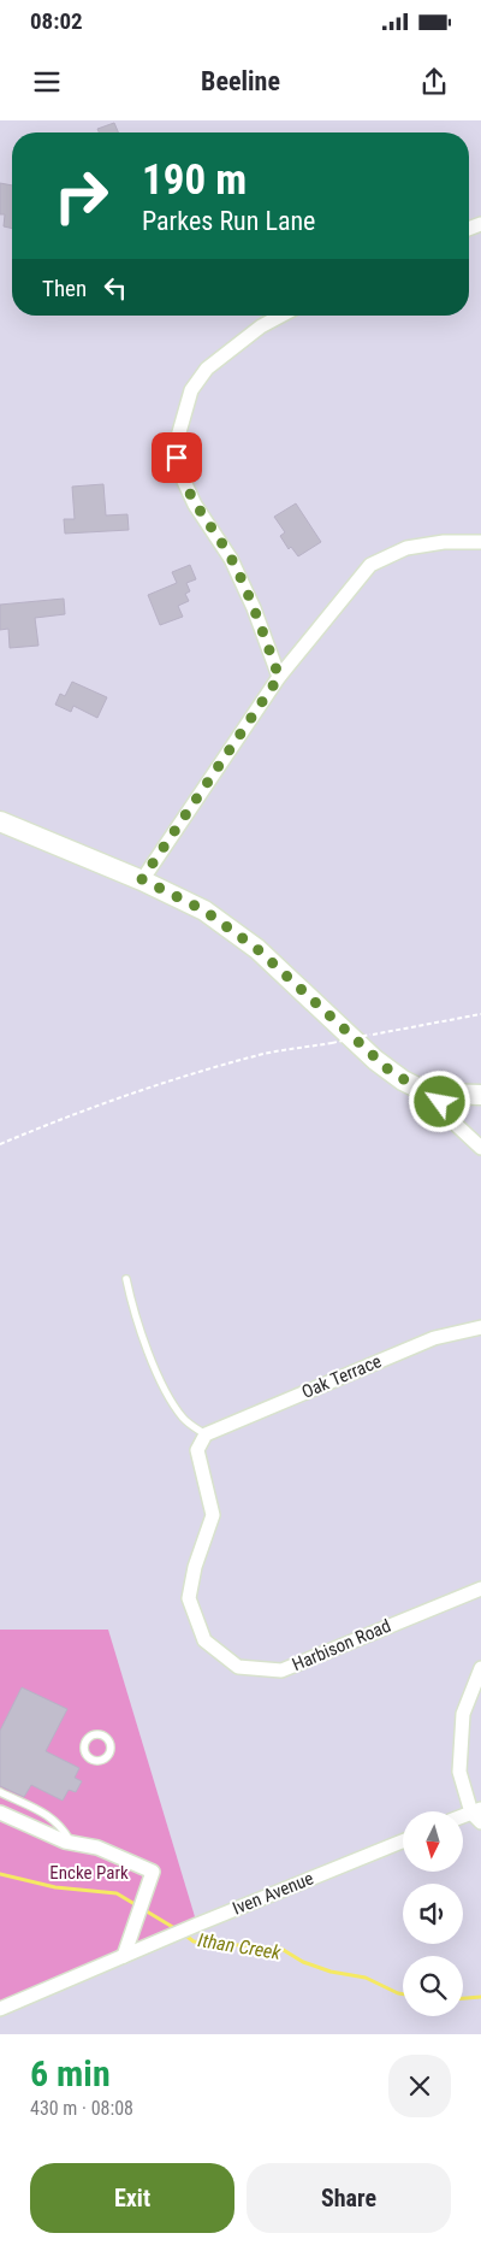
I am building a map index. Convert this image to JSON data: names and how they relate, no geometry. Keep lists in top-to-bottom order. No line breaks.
{"streets":{"street":["Oak Terrace","Harbison Road","Iven Avenue"]},"crossings":[["Oak Terrace","Harbison Road"]],"water":["Ithan Creek"],"parks":["Encke Park"],"north":"bottom","page":{"status":"08:02","header":"Beeline","turn":["190 m","Parkes Run Lane"],"then":"Then","heading":["6 min","430 m · 08:08"],"buttons":["Exit","Share"]}}
